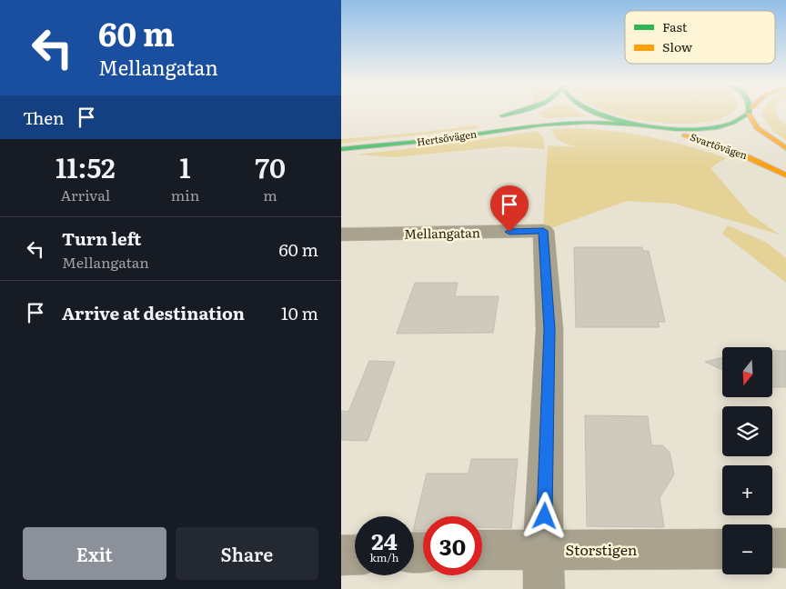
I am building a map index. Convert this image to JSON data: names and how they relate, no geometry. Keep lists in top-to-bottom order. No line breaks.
{"streets":{"main road":["Hertsövägen","Svartövägen"],"street":["Mellangatan","Storstigen"]},"crossings":[["Mellangatan","Storstigen"]],"legend":["Fast","Slow"],"north":"bottom","page":{"turn":["60 m","Mellangatan"],"then":"Then","eta":["11:52","Arrival","1","min","70","m"],"list":[{"name":"Turn left","note":"Mellangatan","value":"60 m"},{"name":"Arrive at destination","value":"10 m"}],"map_buttons":["+","−"],"speed":"24 km/h","limit":"30","buttons":["Exit","Share"]}}
